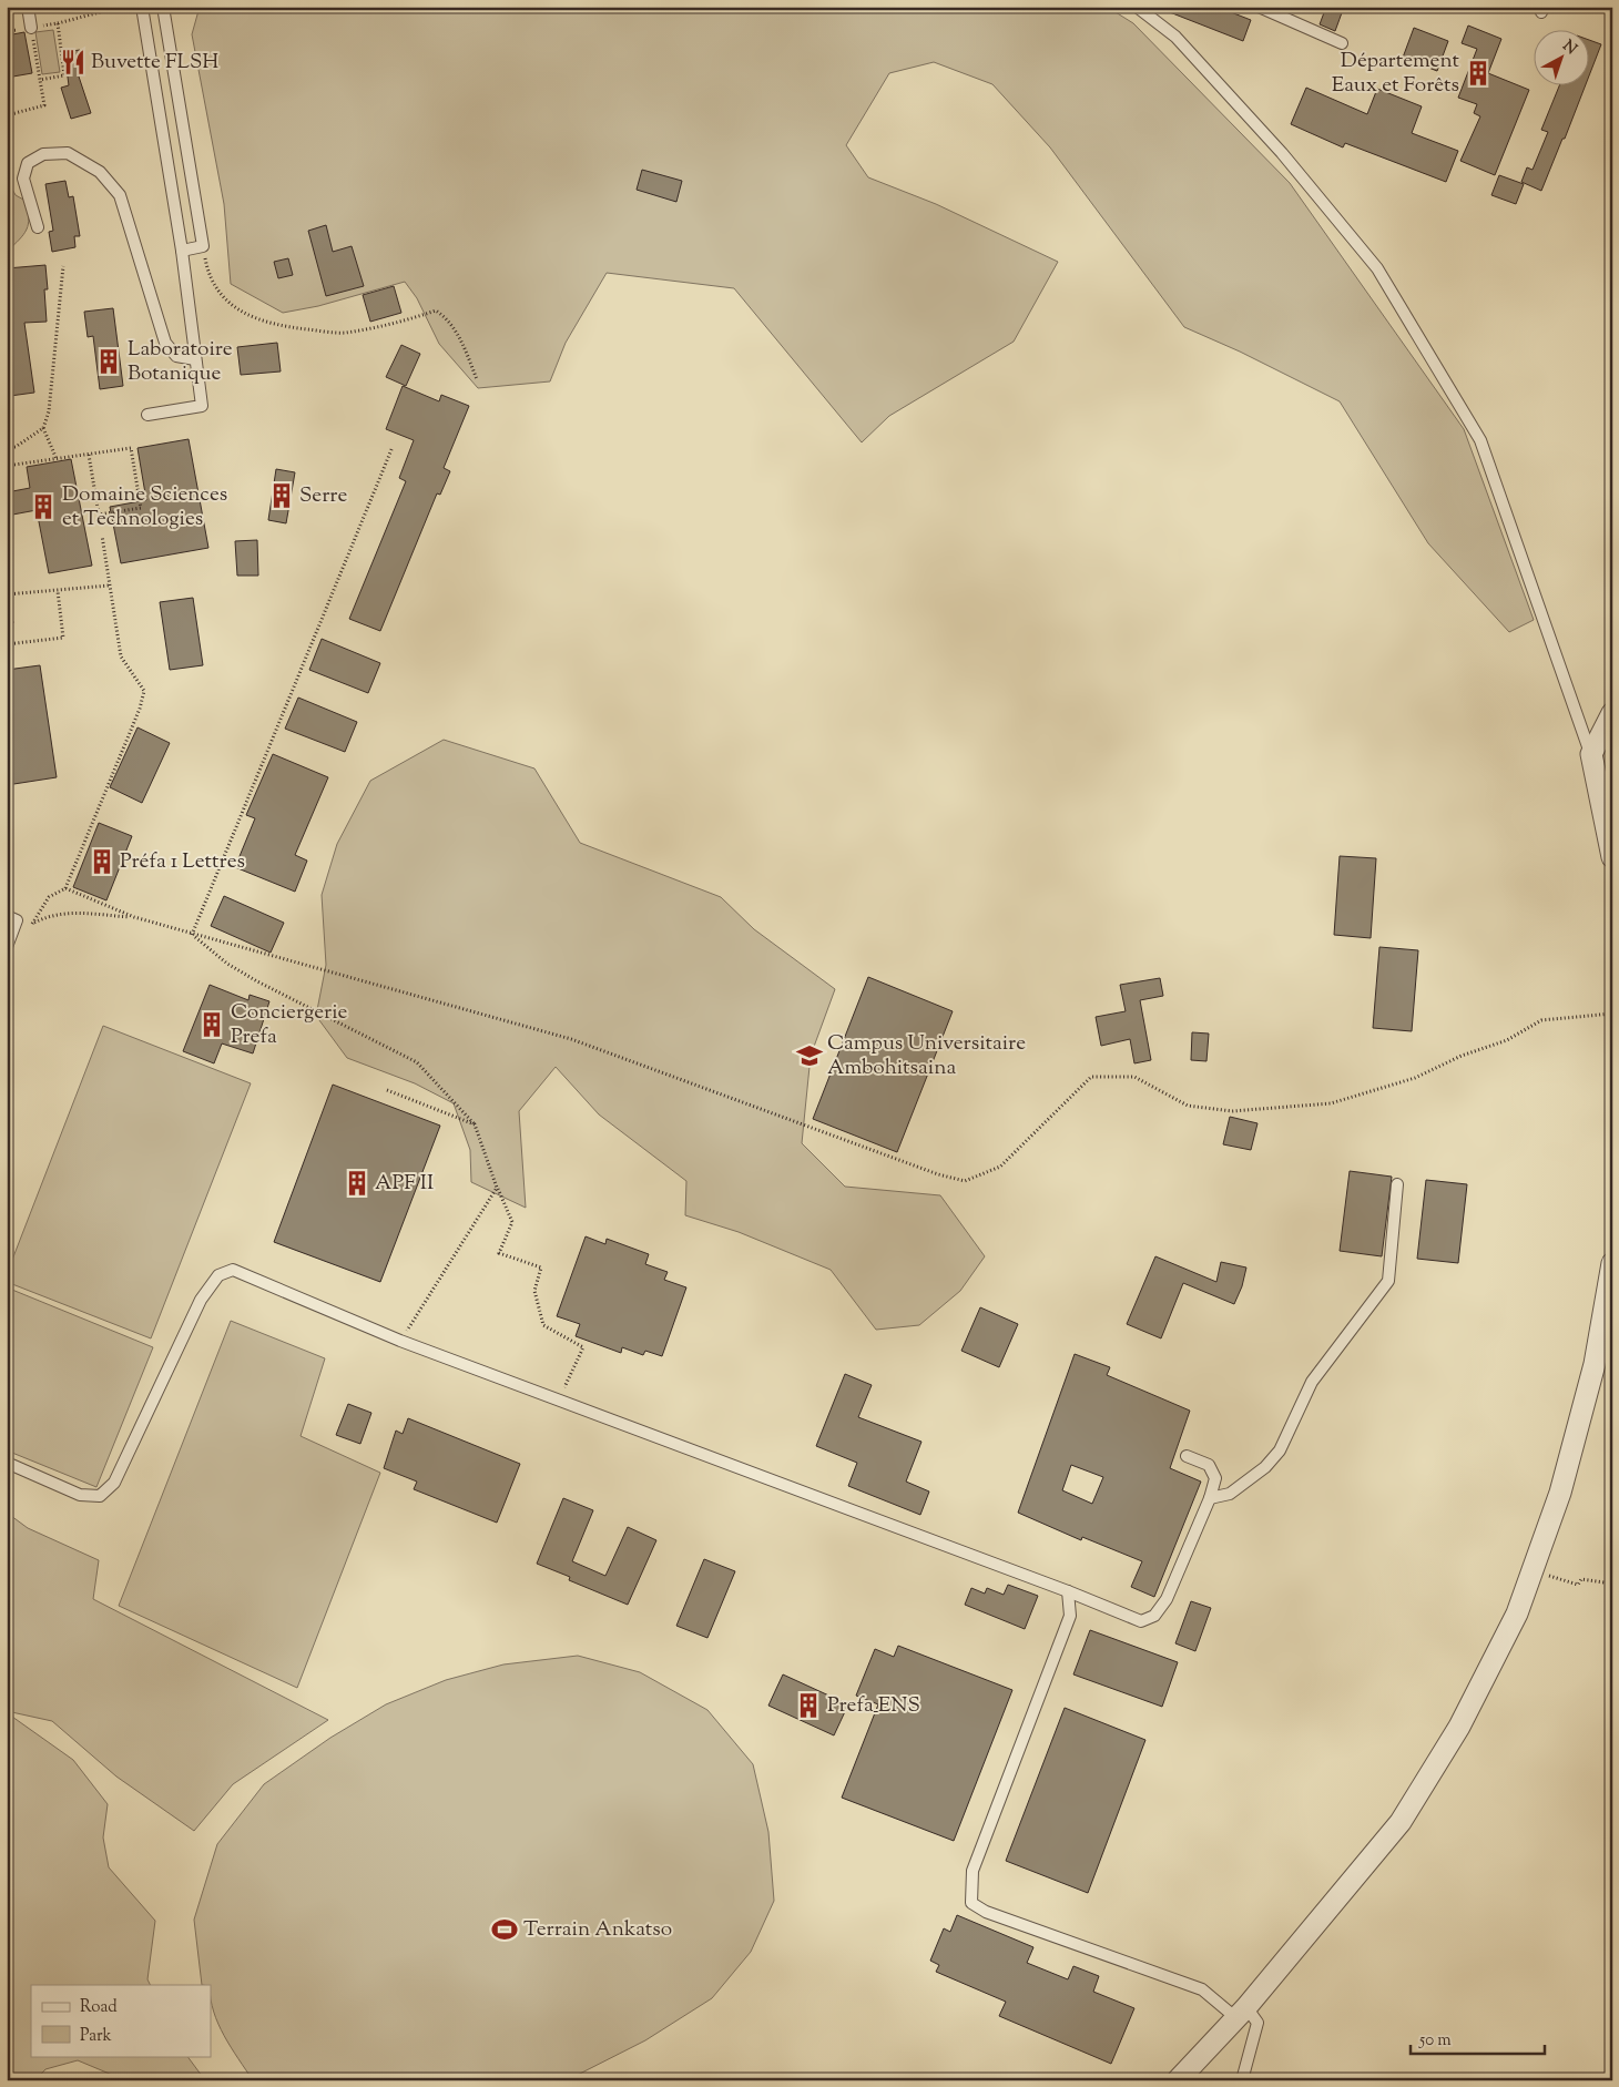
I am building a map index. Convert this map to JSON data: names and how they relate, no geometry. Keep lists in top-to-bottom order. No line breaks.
{"places":{"restaurant":["Buvette FLSH"],"building":["Département Eaux et Forêts","Laboratoire Botanique","Serre","Domaine Sciences et Technologies","Préfa 1 Lettres","Conciergerie Prefa","APF II","Prefa_ENS"],"school or university":["Campus Universitaire Ambohitsaina"],"sports":["Terrain Ankatso"]},"legend":["Road","Park"],"scale_bar":"50 m","north":"top right"}
